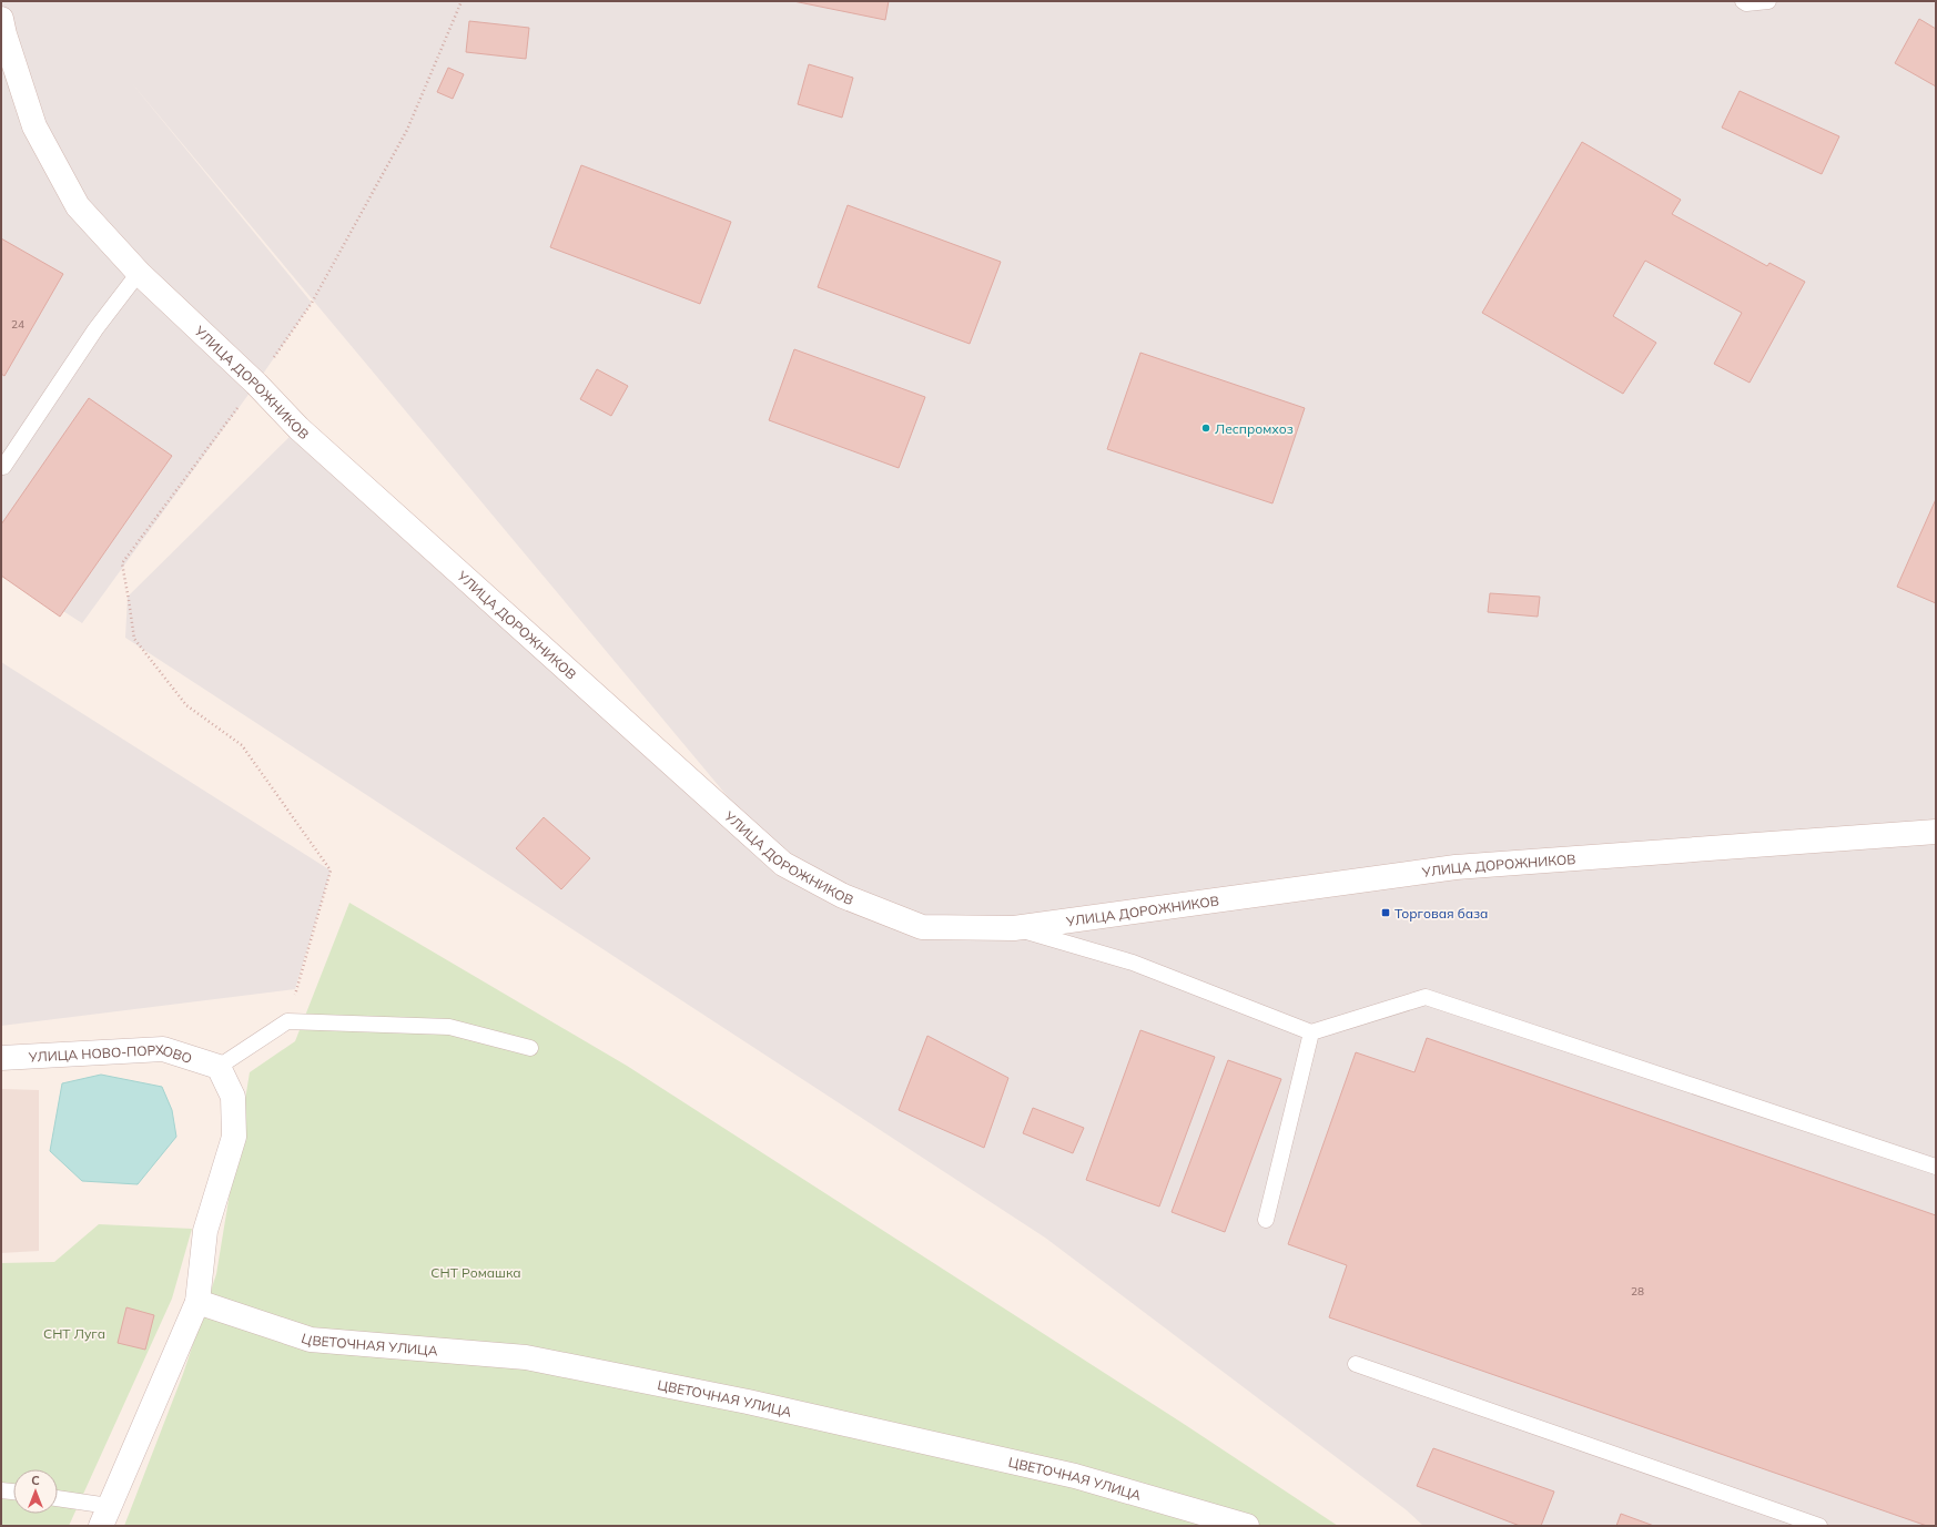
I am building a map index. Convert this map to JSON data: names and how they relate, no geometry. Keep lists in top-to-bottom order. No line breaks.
{"streets":{"street":["УЛИЦА ДОРОЖНИКОВ","УЛИЦА НОВО-ПОРХОВО","ЦВЕТОЧНАЯ УЛИЦА"]},"parks":["СНТ Ромашка","СНТ Луга"],"places":{"other":["Леспромхоз"],"transit":["Торговая база"]},"house_numbers":["24","28"],"north":"top"}
